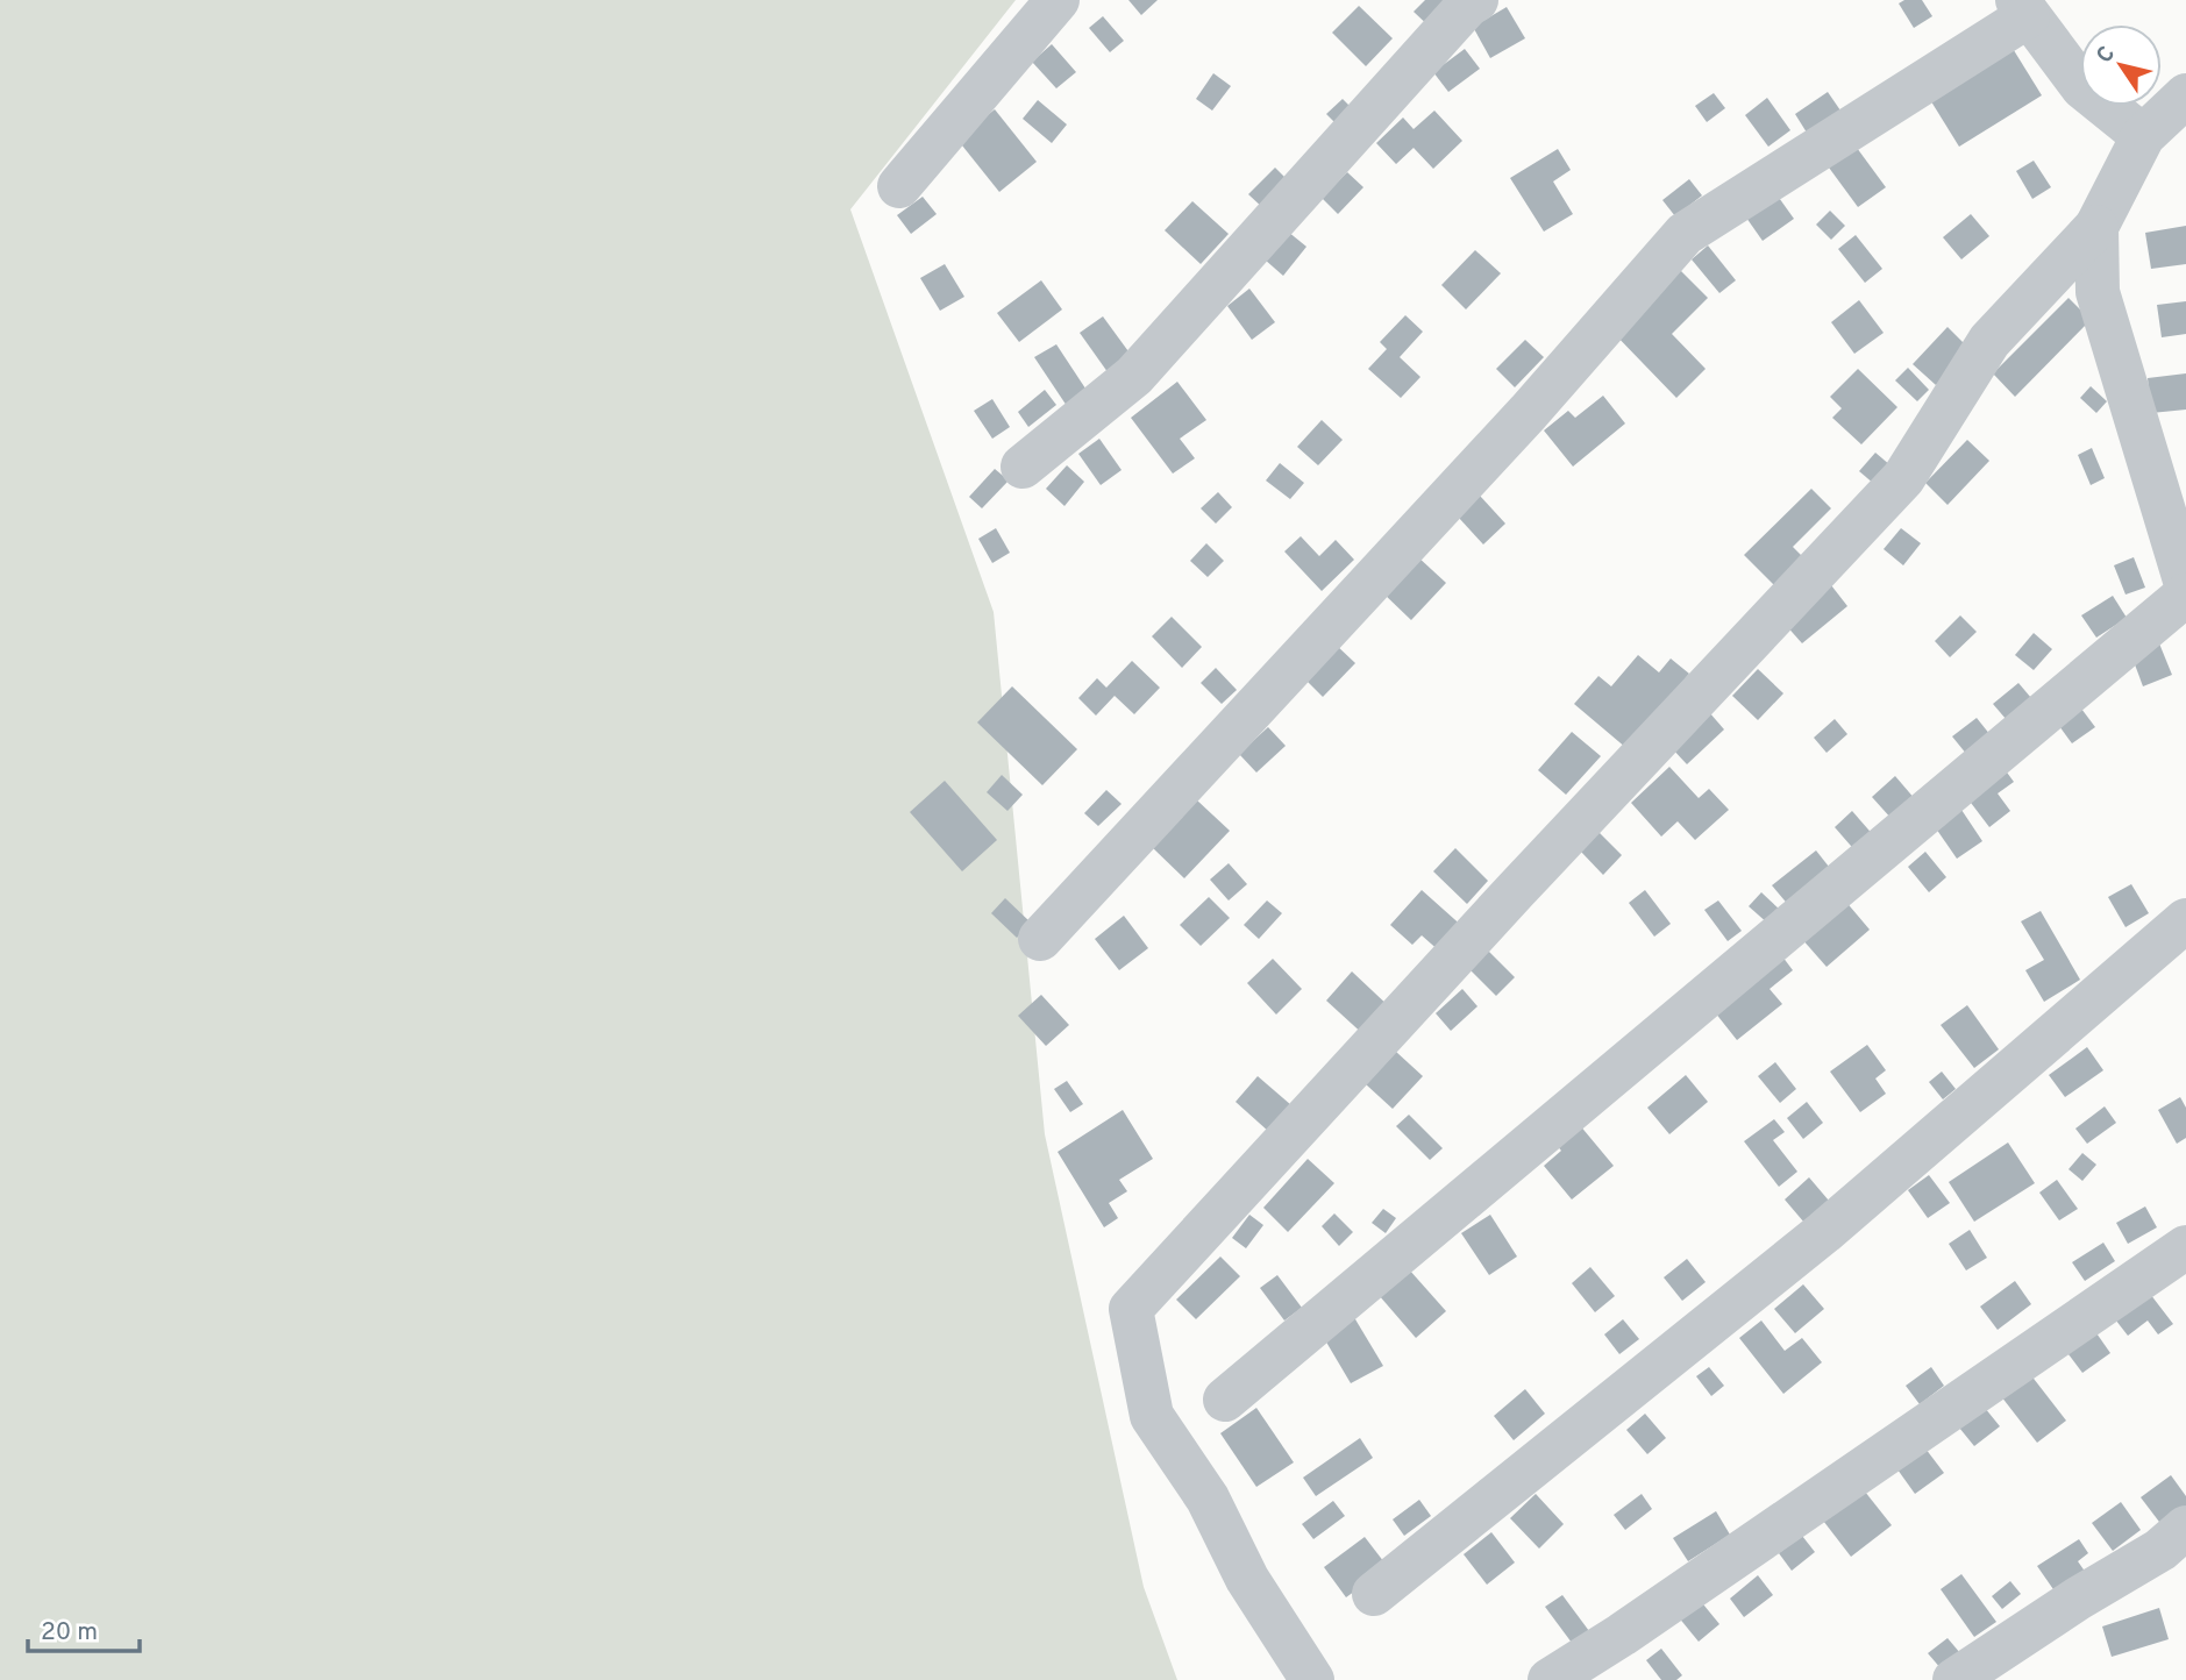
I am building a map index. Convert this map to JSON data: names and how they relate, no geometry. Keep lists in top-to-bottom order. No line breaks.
{"scale_bar":"20 m","north":"top left"}
